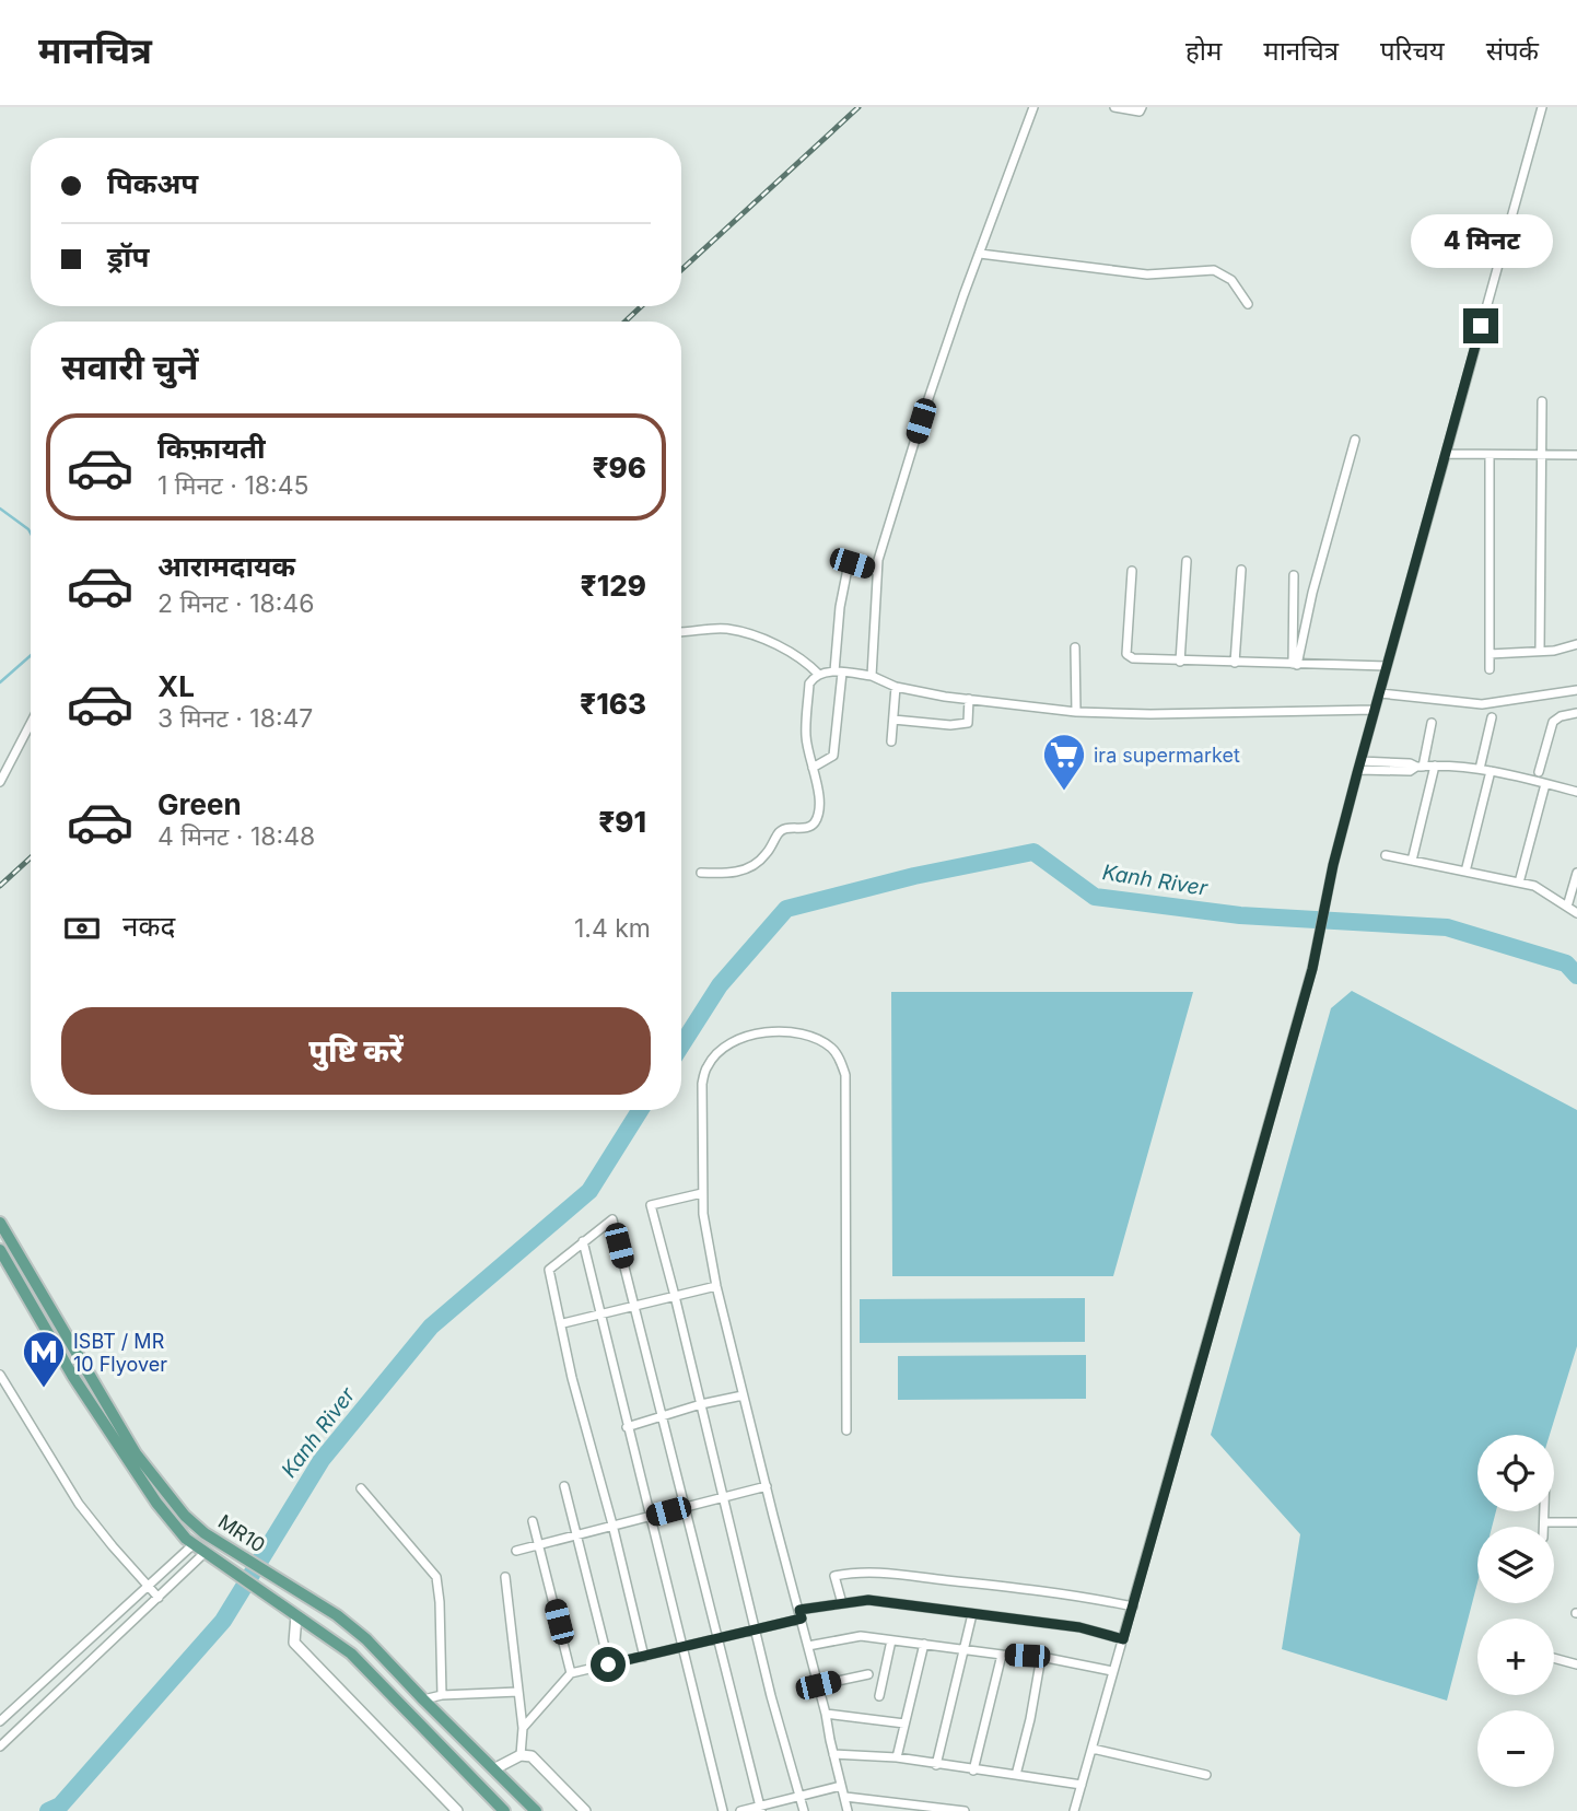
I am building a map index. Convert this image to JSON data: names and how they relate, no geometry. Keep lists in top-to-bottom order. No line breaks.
{"streets":{"main road":["MR10"]},"water":["Kanh River"],"places":{"supermarket":["ira supermarket"],"metro station":["ISBT / MR 10 Flyover"]},"page":{"header":"मानचित्र","nav":["होम","मानचित्र","परिचय","संपर्क"],"banner":["पिकअप","ड्रॉप"],"bubble":"4 मिनट","heading":"सवारी चुनें","list":[{"name":"किफ़ायती","note":"1 मिनट · 18:45","value":"₹96"},{"name":"आरामदायक","note":"2 मिनट · 18:46","value":"₹129"},{"name":"XL","note":"3 मिनट · 18:47","value":"₹163"},{"name":"Green","note":"4 मिनट · 18:48","value":"₹91"}],"pay":["नकद","1.4 km"],"buttons":"पुष्टि करें","map_buttons":["+","−"]}}
